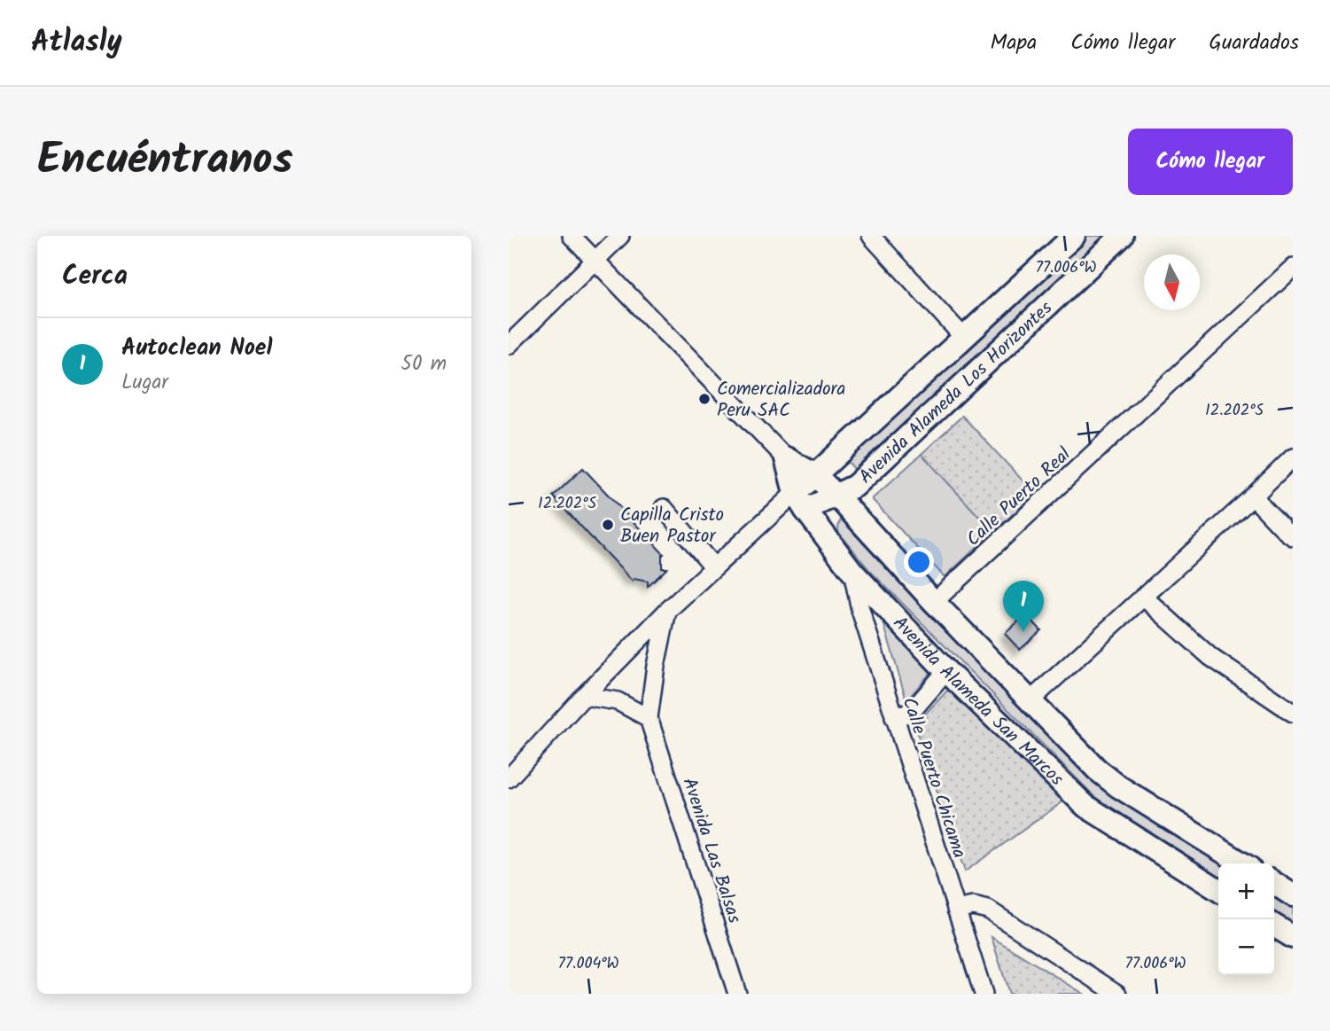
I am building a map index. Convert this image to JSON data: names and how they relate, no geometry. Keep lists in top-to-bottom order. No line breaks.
{"streets":{"main road":["Avenida Alameda Los Horizontes","Avenida Alameda San Marcos"],"street":["Calle Puerto Real","Calle Puerto Chicama","Avenida Las Balsas"]},"crossings":[["Avenida Alameda Los Horizontes","Avenida Alameda San Marcos"],["Avenida Alameda Los Horizontes","Avenida Las Balsas"],["Calle Puerto Real","Avenida Alameda San Marcos"],["Avenida Alameda San Marcos","Calle Puerto Chicama"]],"places":["Comercializadora Peru SAC","Capilla Cristo Buen Pastor"],"north":"bottom","page":{"header":"Atlasly","nav":["Mapa","Cómo llegar","Guardados"],"title":"Encuéntranos","buttons":"Cómo llegar","heading":"Cerca","list":[{"mark":"1","name":"Autoclean Noel","note":"Lugar","value":"50 m"}],"pins":"1","map_buttons":["+","−"]},"coordinates":["77.006°W","12.202°S","77.004°W"]}
